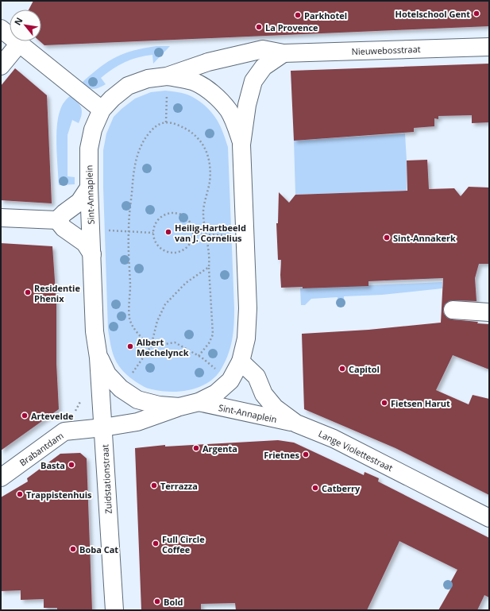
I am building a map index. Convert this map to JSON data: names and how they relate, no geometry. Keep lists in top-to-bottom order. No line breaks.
{"streets":{"street":["Nieuwebosstraat","Sint-Annaplein","Brabantdam","Lange Violettestraat","Zuidstationstraat"]},"crossings":[["Nieuwebosstraat","Sint-Annaplein"],["Sint-Annaplein","Brabantdam"],["Sint-Annaplein","Lange Violettestraat"],["Sint-Annaplein","Zuidstationstraat"],["Brabantdam","Zuidstationstraat"]],"places":["Hotelschool Gent","Parkhotel","La Provence","Heilig-Hartbeeld van J. Cornelius","Sint-Annakerk","Residentie Phenix","Albert Mechelynck","Capitol","Fietsen Harut","Artevelde","Argenta","Frietnes","Basta","Terrazza","Catberry","Trappistenhuis","Full Circle Coffee","Boba Cat","Bold"],"north":"top left"}
